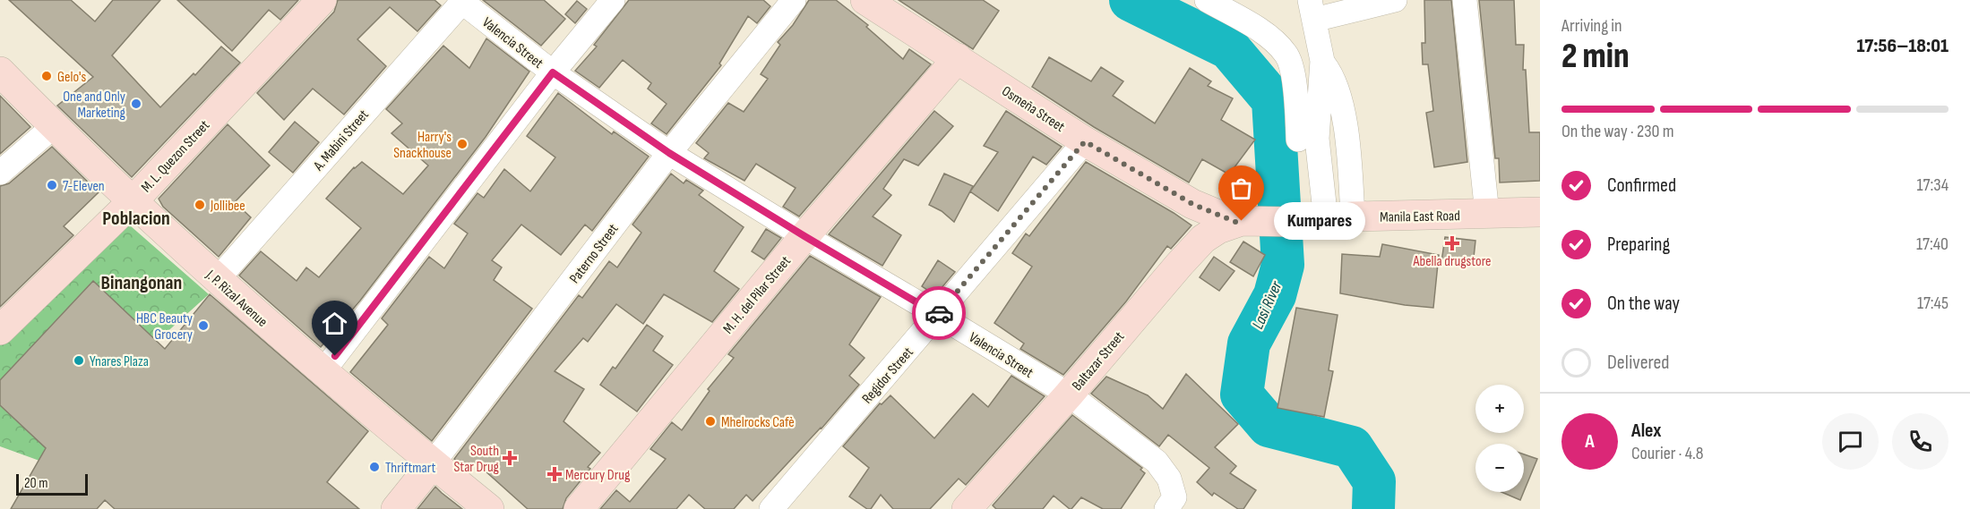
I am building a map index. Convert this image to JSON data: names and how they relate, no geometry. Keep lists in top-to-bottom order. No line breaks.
{"streets":{"main road":["Osmeña Street","M. L. Quezon Street","Manila East Road","Paterno Street","M. H. del Pilar Street","J. P. Rizal Avenue","Baltazar Street"],"street":["Valencia Street","A. Mabini Street","Regidor Street"]},"crossings":[["Valencia Street","A. Mabini Street"],["Valencia Street","Paterno Street"],["Valencia Street","M. H. del Pilar Street"],["Valencia Street","Baltazar Street"],["Valencia Street","Regidor Street"],["Osmeña Street","Manila East Road"],["Osmeña Street","M. H. del Pilar Street"],["Osmeña Street","Baltazar Street"],["Osmeña Street","Regidor Street"],["A. Mabini Street","J. P. Rizal Avenue"],["M. L. Quezon Street","J. P. Rizal Avenue"],["Manila East Road","Baltazar Street"],["Paterno Street","J. P. Rizal Avenue"]],"districts":["Poblacion","Binangonan"],"water":["Lasi River"],"places":{"other":["Gelo's","One and Only Marketing","Harry's Snackhouse","7-Eleven","Jollibee","Kumpares","HBC Beauty Grocery","Ynares Plaza","Mhelrocks Cafè","Thriftmart"],"health":["Abella drugstore","South Star Drug","Mercury Drug"]},"scale_bar":"20 m","page":{"heading":["2 min","Arriving in","17:56–18:01"],"panel":["Alex","Courier · 4.8"],"bar":"On the way · 230 m","list":[["Confirmed","17:34"],["Preparing","17:40"],["On the way","17:45"],"Delivered"],"bubble":"Kumpares","map_buttons":["+","−"],"round":"A","scale":"20 m"}}
